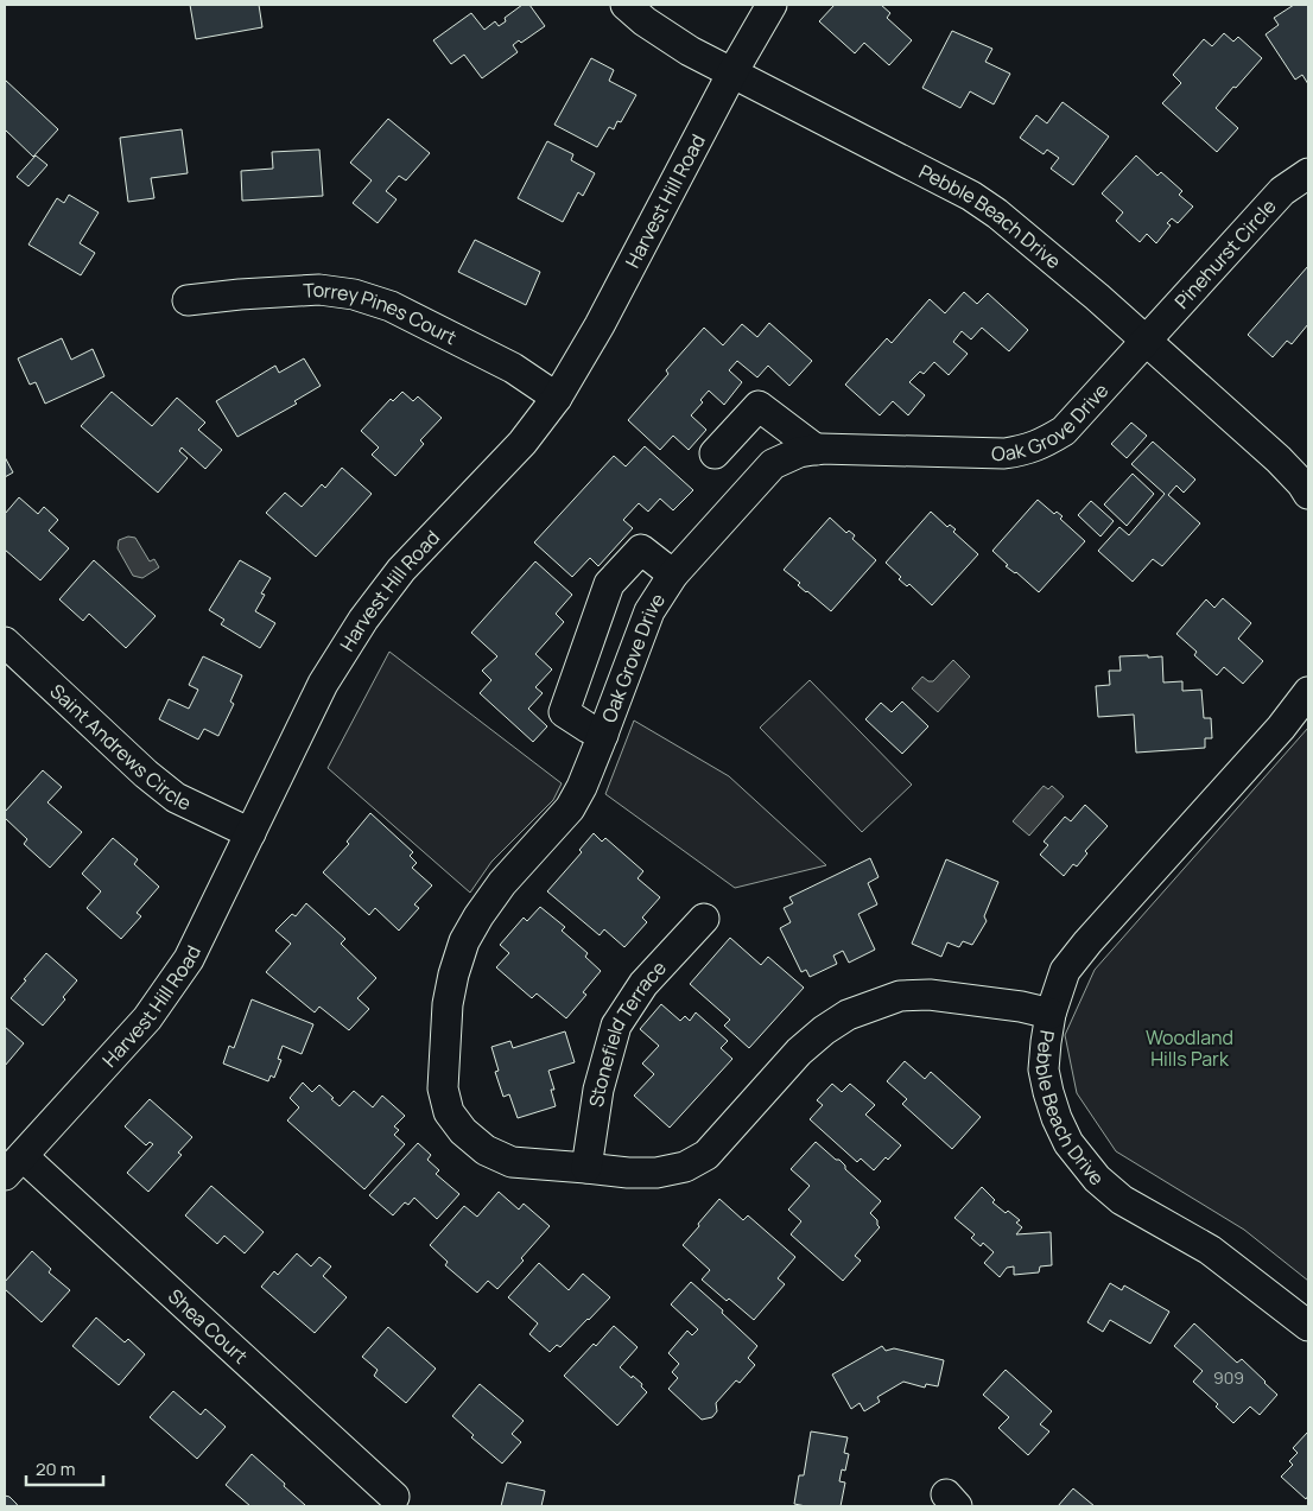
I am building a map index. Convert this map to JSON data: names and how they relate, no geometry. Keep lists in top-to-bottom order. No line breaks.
{"streets":{"street":["Harvest Hill Road","Pebble Beach Drive","Pinehurst Circle","Torrey Pines Court","Oak Grove Drive","Saint Andrews Circle","Stonefield Terrace","Shea Court"]},"crossings":[["Harvest Hill Road","Pebble Beach Drive"],["Harvest Hill Road","Torrey Pines Court"],["Harvest Hill Road","Saint Andrews Circle"],["Harvest Hill Road","Shea Court"],["Pebble Beach Drive","Pinehurst Circle"],["Pebble Beach Drive","Oak Grove Drive"],["Pinehurst Circle","Oak Grove Drive"],["Oak Grove Drive","Stonefield Terrace"]],"parks":["Woodland Hills Park"],"house_numbers":["909"],"scale_bar":"20 m"}
